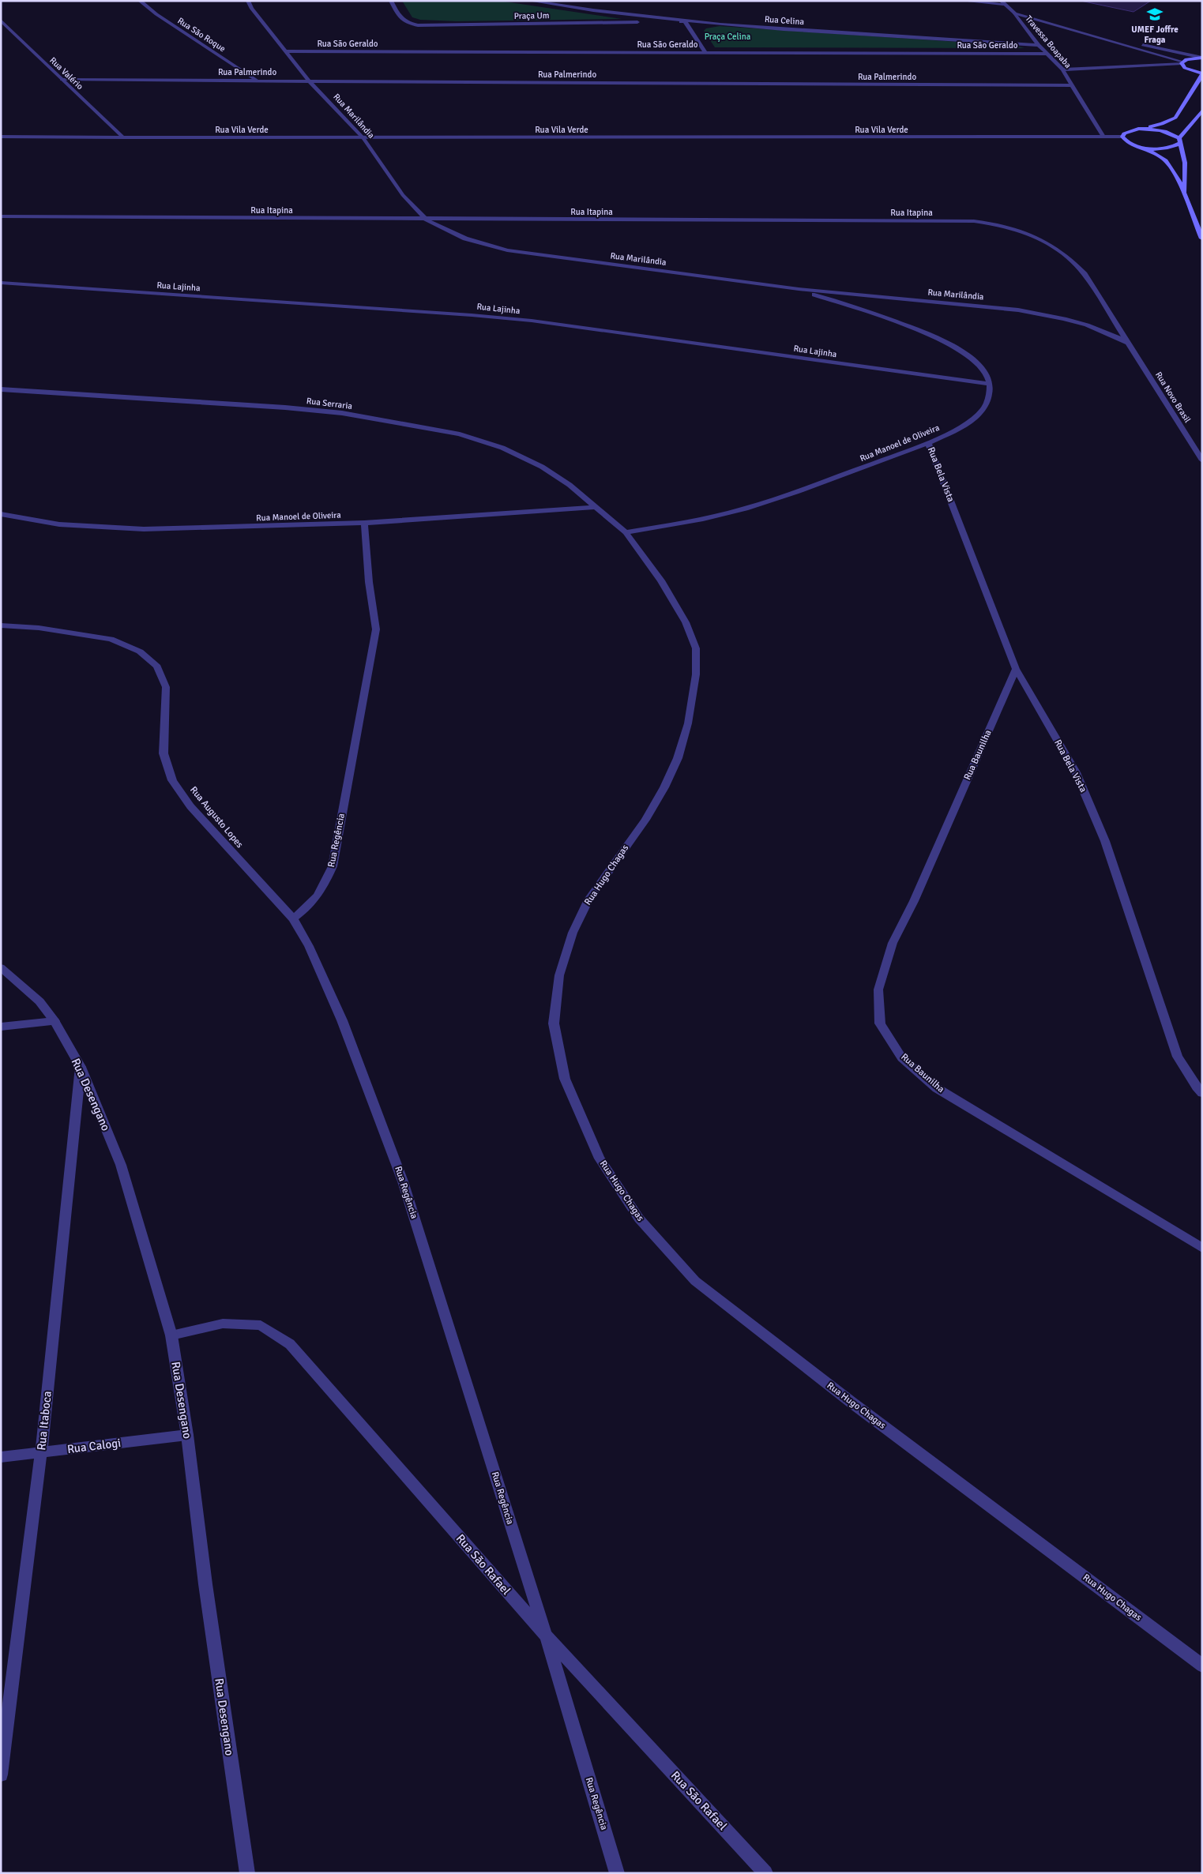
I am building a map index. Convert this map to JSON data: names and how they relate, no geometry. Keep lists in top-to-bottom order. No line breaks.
{"streets":{"street":["Praça Um","Rua Celina","Rua São Roque","Travessa Boapaba","Rua São Geraldo","Rua Palmerindo","Rua Valério","Rua Marilândia","Rua Vila Verde","Rua Itapina","Rua Lajinha","Rua Novo Brasil","Rua Serraria","Rua Manoel de Oliveira","Rua Bela Vista","Rua Baunilha","Rua Augusto Lopes","Rua Regência","Rua Hugo Chagas","Rua Desengano","Rua Itaboca","Rua Calogi","Rua São Rafael"]},"crossings":[["Praça Um","Rua Celina"],["Rua Celina","Travessa Boapaba"],["Rua São Roque","Rua Palmerindo"],["Travessa Boapaba","Rua São Geraldo"],["Travessa Boapaba","Rua Palmerindo"],["Travessa Boapaba","Rua Vila Verde"],["Rua São Geraldo","Rua Marilândia"],["Rua Palmerindo","Rua Valério"],["Rua Palmerindo","Rua Marilândia"],["Rua Valério","Rua Vila Verde"],["Rua Marilândia","Rua Vila Verde"],["Rua Marilândia","Rua Itapina"],["Rua Marilândia","Rua Novo Brasil"],["Rua Itapina","Rua Novo Brasil"],["Rua Lajinha","Rua Manoel de Oliveira"],["Rua Serraria","Rua Manoel de Oliveira"],["Rua Serraria","Rua Hugo Chagas"],["Rua Manoel de Oliveira","Rua Bela Vista"],["Rua Manoel de Oliveira","Rua Regência"],["Rua Manoel de Oliveira","Rua Hugo Chagas"],["Rua Bela Vista","Rua Baunilha"],["Rua Augusto Lopes","Rua Regência"],["Rua Regência","Rua São Rafael"],["Rua Desengano","Rua Itaboca"],["Rua Desengano","Rua Calogi"],["Rua Desengano","Rua São Rafael"],["Rua Itaboca","Rua Calogi"]],"parks":["Praça Celina"],"places":{"school or university":["UMEF Joffre Fraga"]}}
